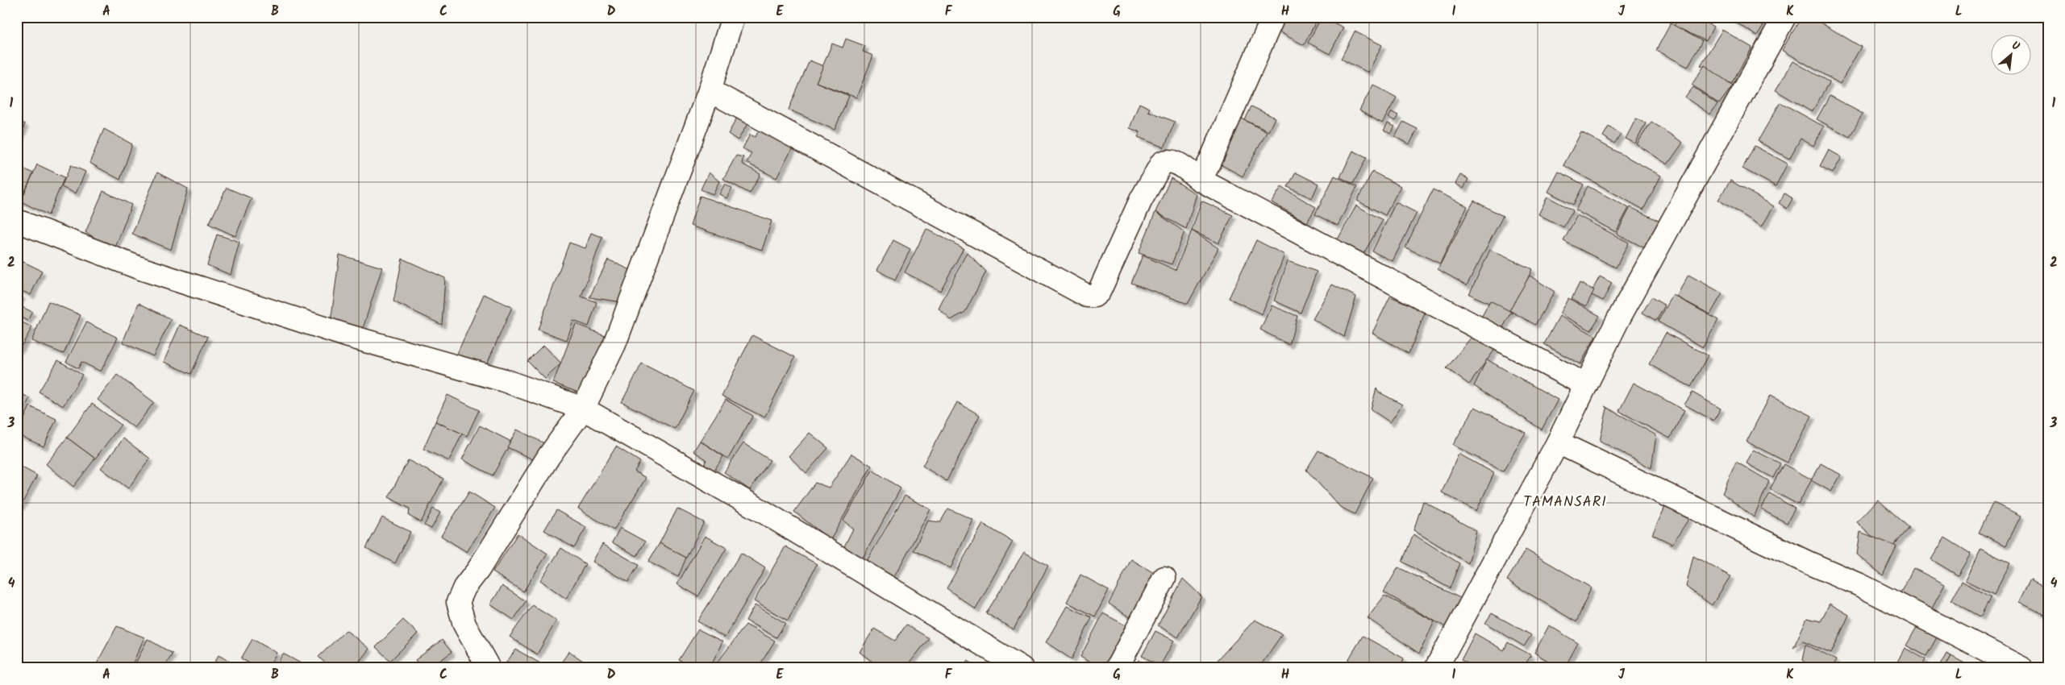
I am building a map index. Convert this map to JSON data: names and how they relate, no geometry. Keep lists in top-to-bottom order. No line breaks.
{"districts":["TAMANSARI"],"north":"top right","grid":{"columns":["A","B","C","D","E","F","G","H","I","J","K","L"],"rows":["1","2","3","4"]}}
